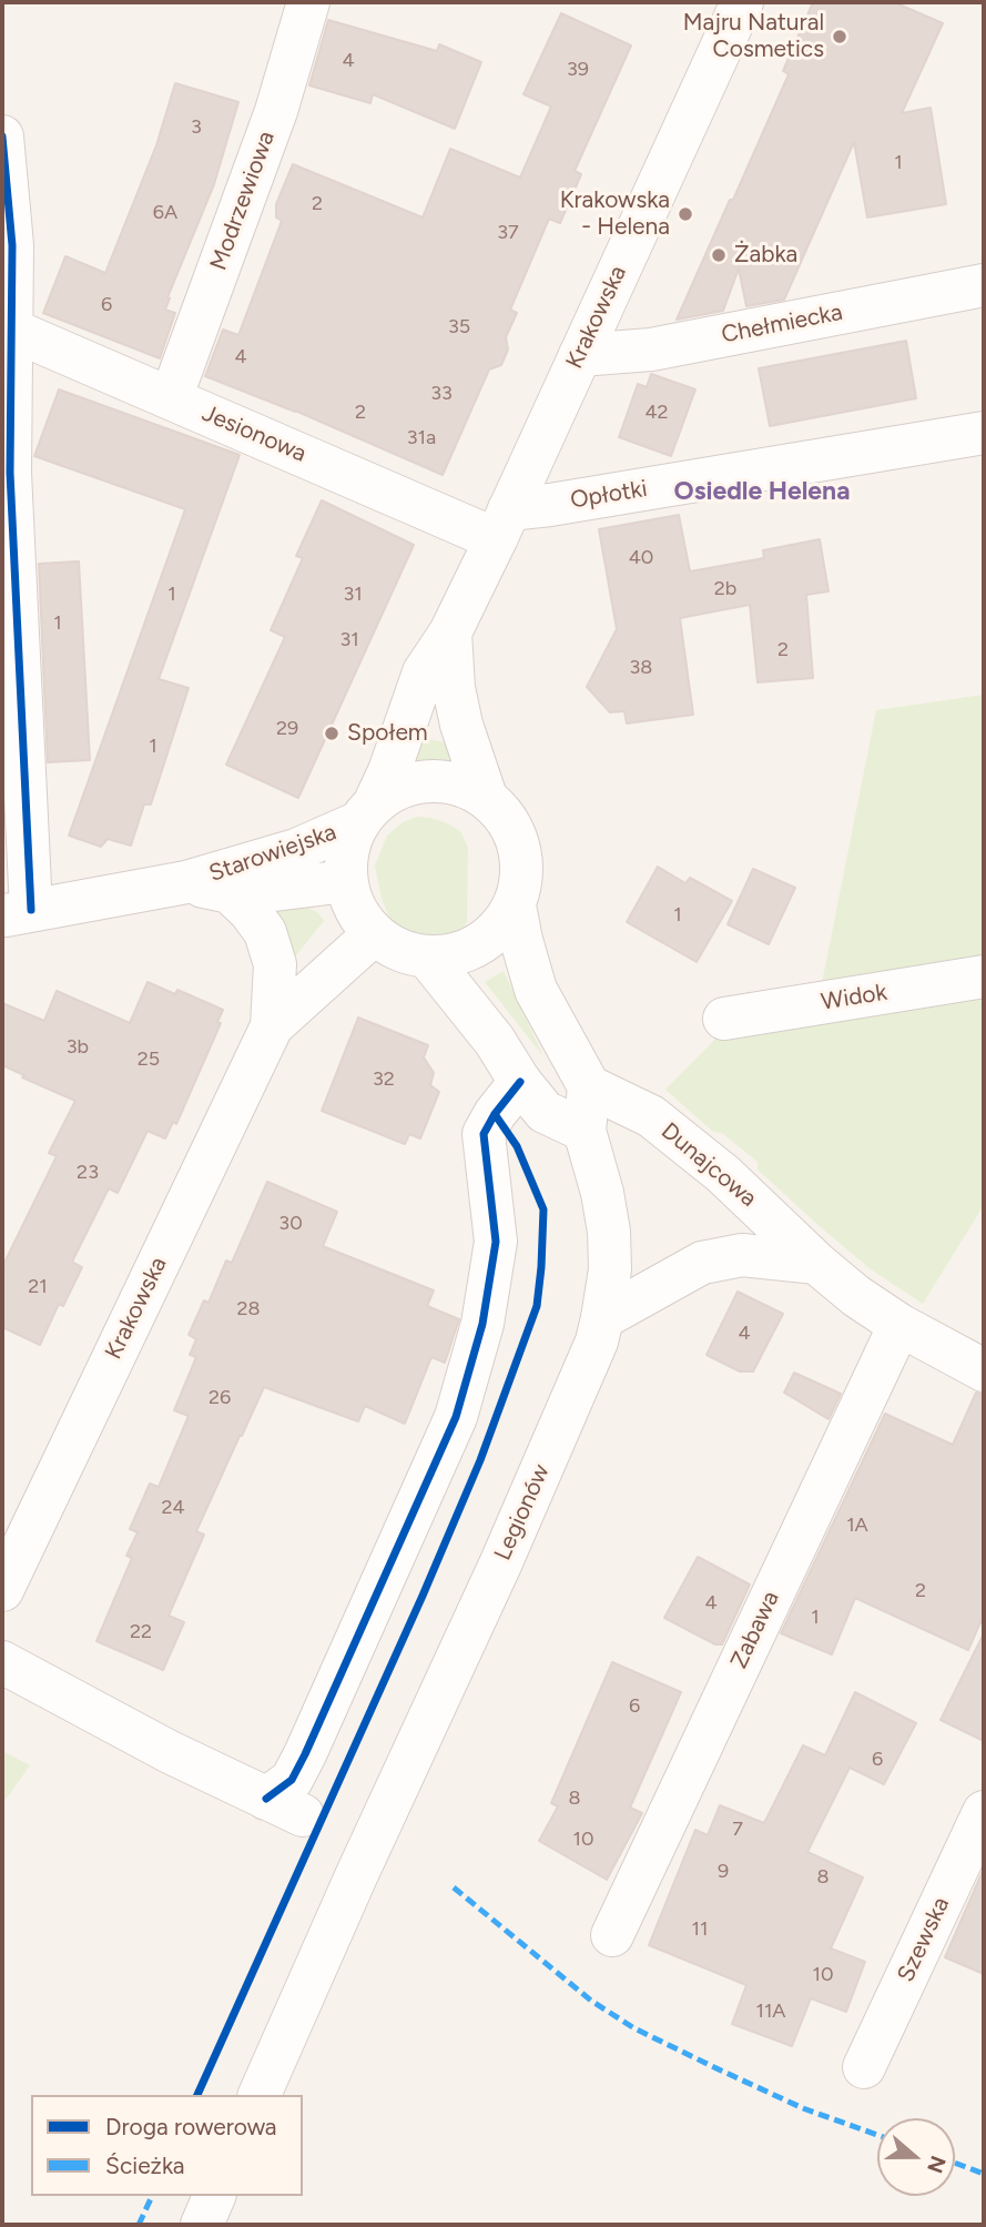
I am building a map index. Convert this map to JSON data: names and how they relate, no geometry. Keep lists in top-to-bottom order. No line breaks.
{"streets":{"street":["Modrzewiowa","Krakowska","Chełmiecka","Jesionowa","Opłotki","Starowiejska","Widok","Dunajcowa","Legionów","Zabawa","Szewska"]},"crossings":[["Modrzewiowa","Jesionowa"],["Krakowska","Chełmiecka"],["Krakowska","Jesionowa"],["Krakowska","Opłotki"],["Krakowska","Starowiejska"],["Jesionowa","Opłotki"],["Dunajcowa","Zabawa"]],"districts":["Osiedle Helena"],"places":["Majru Natural Cosmetics","Krakowska - Helena","Żabka","Społem"],"house_numbers":["4","39","3","1","2","6A","37","6","35","4","33","2","42","31a","40","2b","1","31","1","31","2","38","29","1","1","3b","25","32","23","30","21","28","4","26","24","1A","2","4","1","22","6","6","8","7","10","9","8","11","10","11A"],"legend":["Droga rowerowa","Ścieżka"],"north":"right"}
